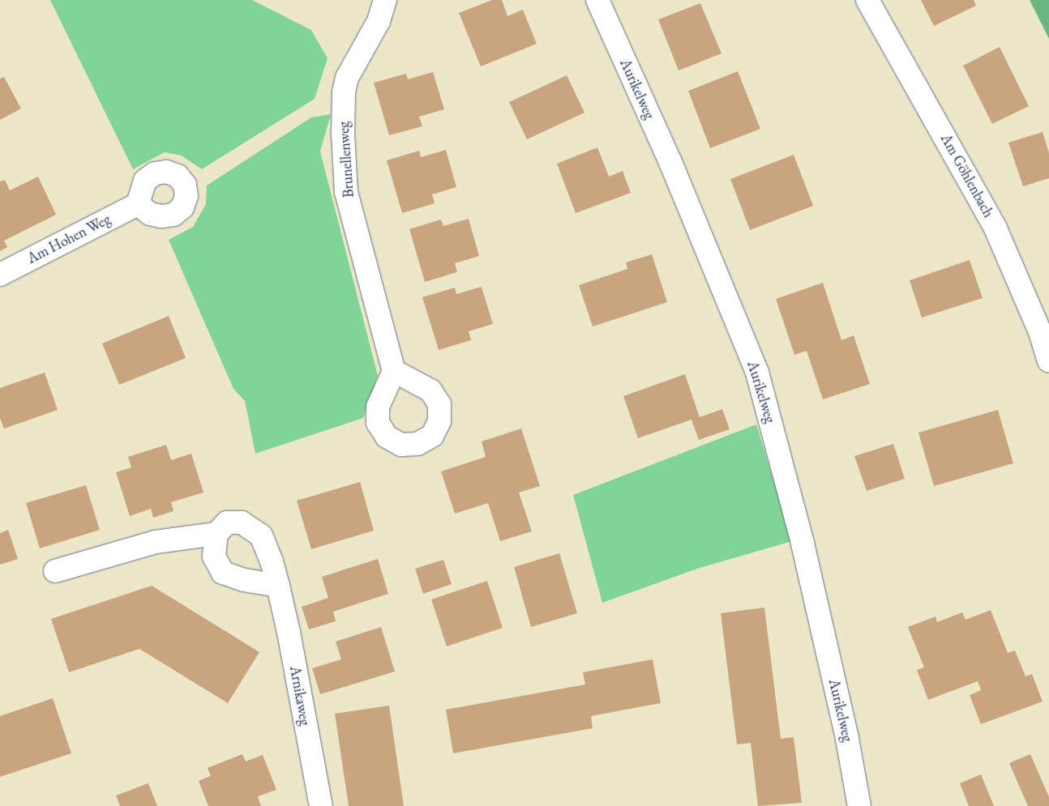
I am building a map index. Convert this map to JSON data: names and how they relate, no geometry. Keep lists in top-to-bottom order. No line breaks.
{"streets":{"street":["Aurikelweg","Brunellenweg","Am Göhlenbach","Am Hohen Weg","Arnikaweg"]}}
